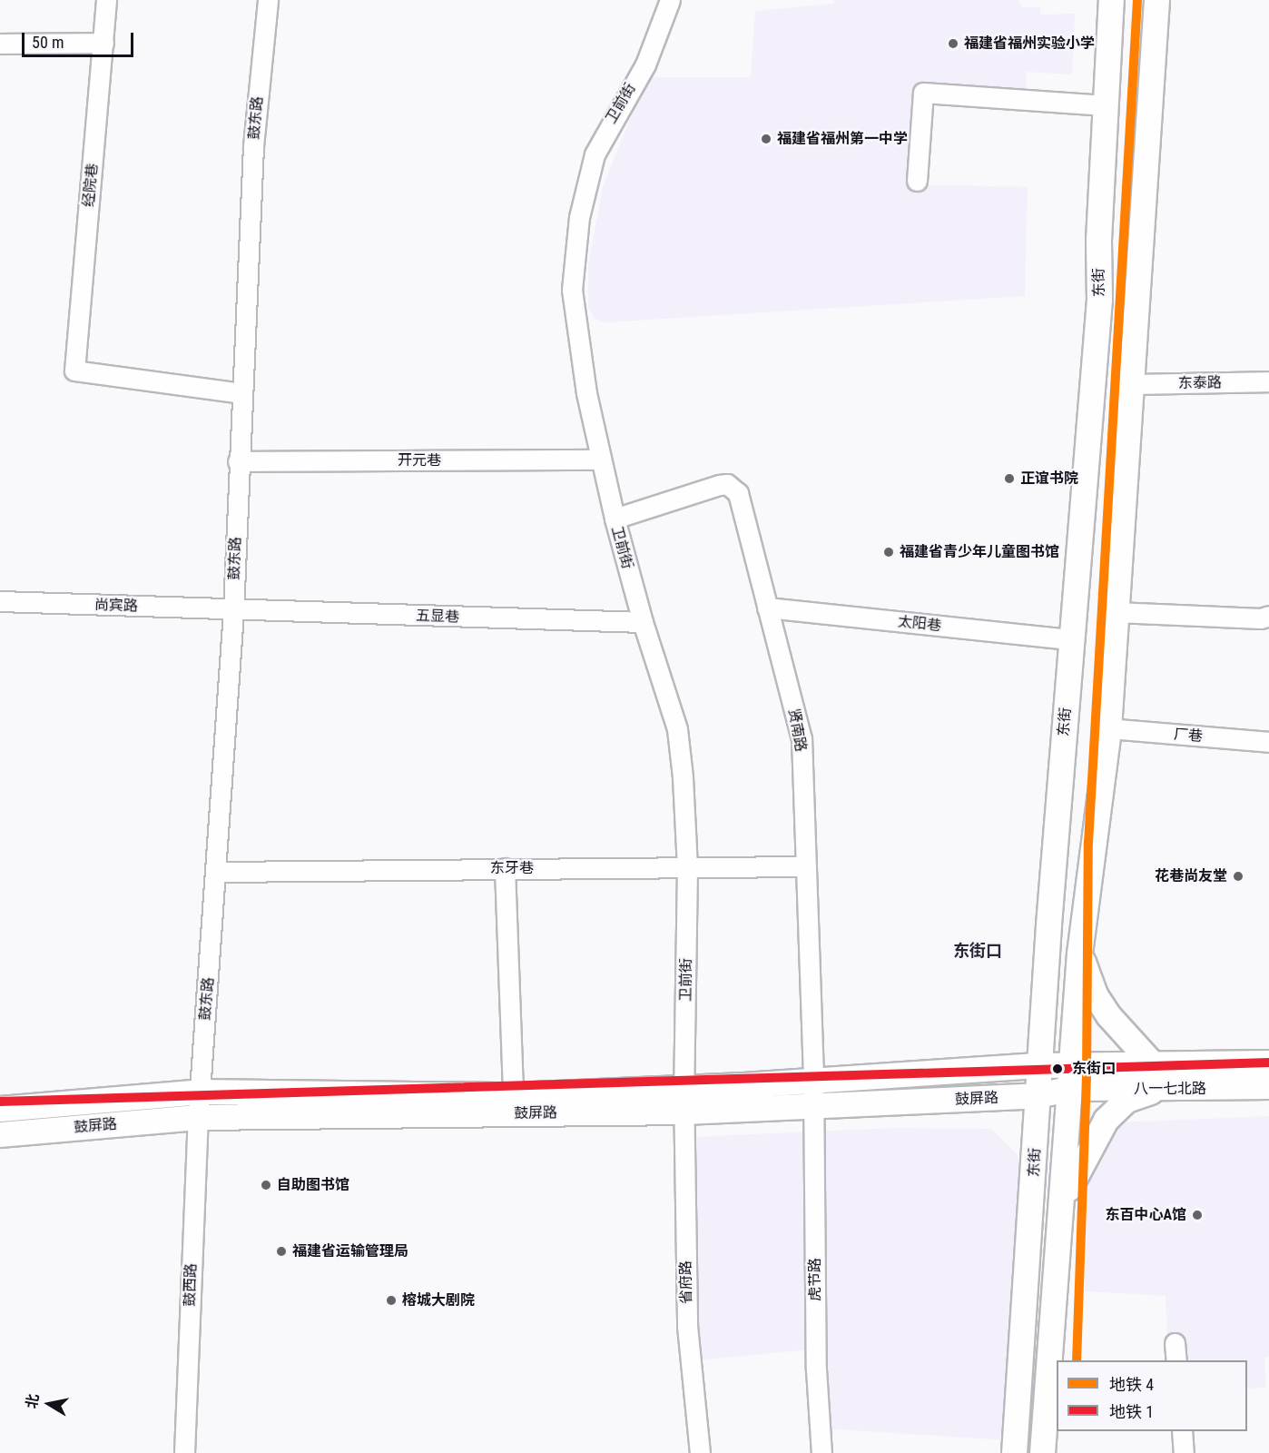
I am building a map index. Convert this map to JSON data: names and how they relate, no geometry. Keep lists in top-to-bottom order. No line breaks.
{"streets":{"main road":["东街","八一七北路","鼓屏路"],"street":["卫前街","鼓东路","经院巷","东泰路","开元巷","尚宾路","五显巷","太阳巷","贤南路","厂巷","东牙巷","虎节路","省府路","鼓西路"]},"crossings":[["卫前街","开元巷"],["卫前街","五显巷"],["卫前街","贤南路"],["卫前街","东牙巷"],["卫前街","八一七北路"],["卫前街","鼓屏路"],["卫前街","省府路"],["鼓东路","经院巷"],["鼓东路","开元巷"],["鼓东路","尚宾路"],["鼓东路","五显巷"],["鼓东路","东牙巷"],["鼓东路","鼓屏路"],["鼓东路","鼓西路"],["东街","太阳巷"],["东街","八一七北路"],["东街","鼓屏路"],["尚宾路","五显巷"],["太阳巷","贤南路"],["贤南路","东牙巷"],["贤南路","八一七北路"],["贤南路","鼓屏路"],["贤南路","虎节路"],["八一七北路","鼓屏路"],["八一七北路","省府路"],["鼓屏路","虎节路"],["鼓屏路","省府路"],["鼓屏路","鼓西路"]],"districts":["东街口"],"places":["福建省福州实验小学","福建省福州第一中学","正谊书院","福建省青少年儿童图书馆","花巷尚友堂","东街口","自助图书馆","东百中心A馆","福建省运输管理局","榕城大剧院"],"lines":["metro line 4","metro line 1"],"legend":["地铁 4","地铁 1"],"scale_bar":"50 m","north":"left"}
